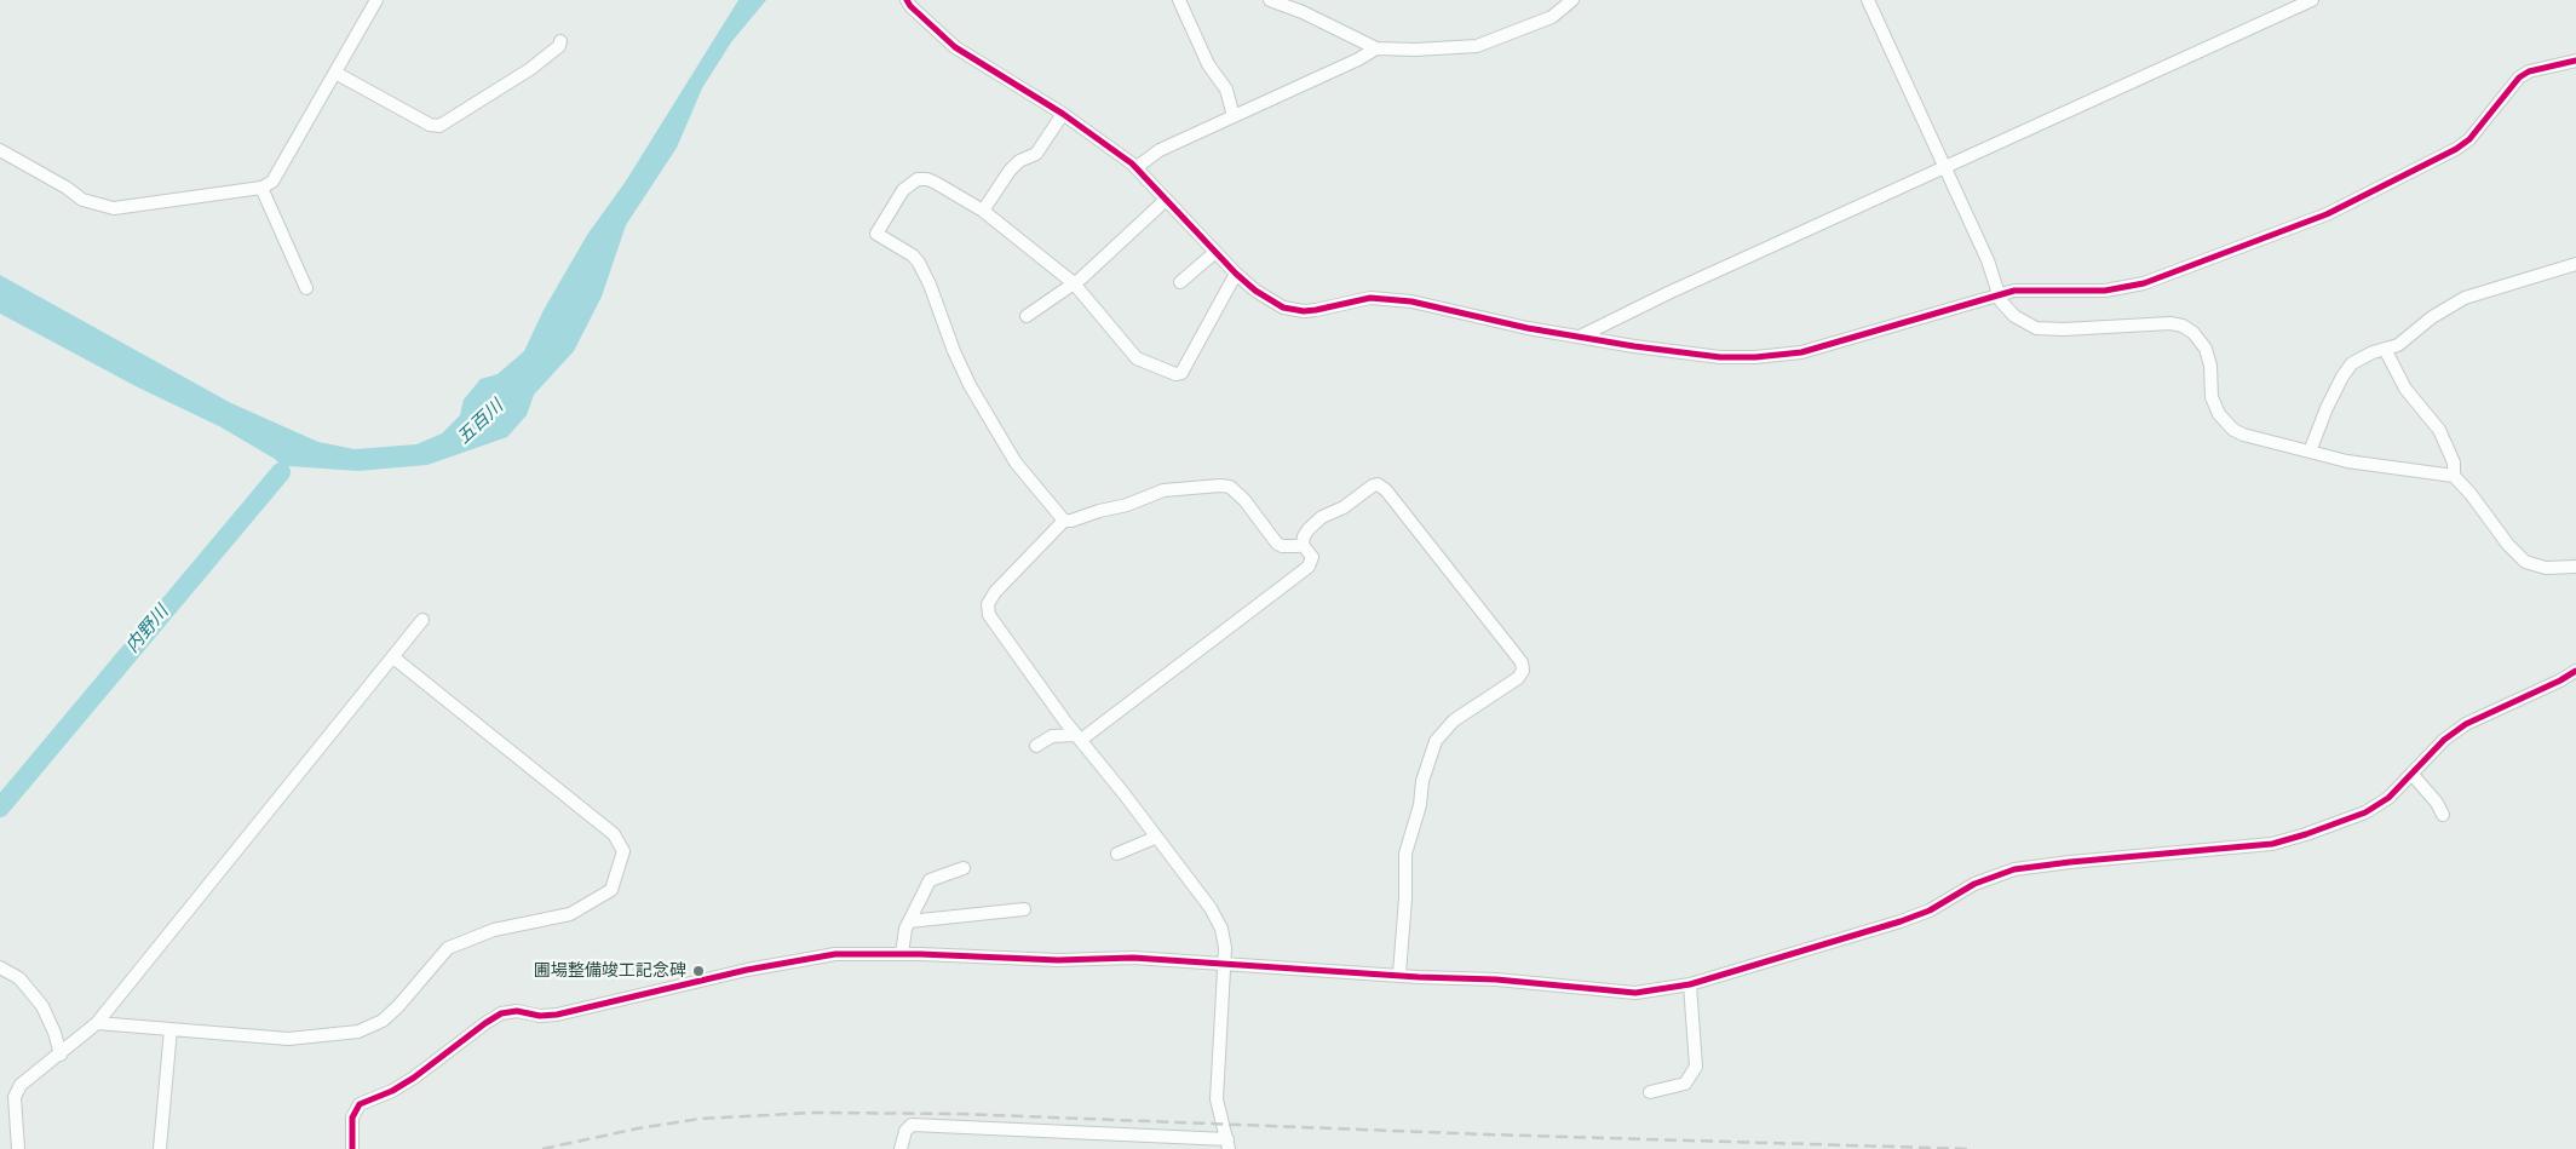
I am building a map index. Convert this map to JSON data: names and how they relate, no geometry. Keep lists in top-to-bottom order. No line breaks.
{"water":["五百川","内野川"],"places":["圃場整備竣工記念碑"]}
